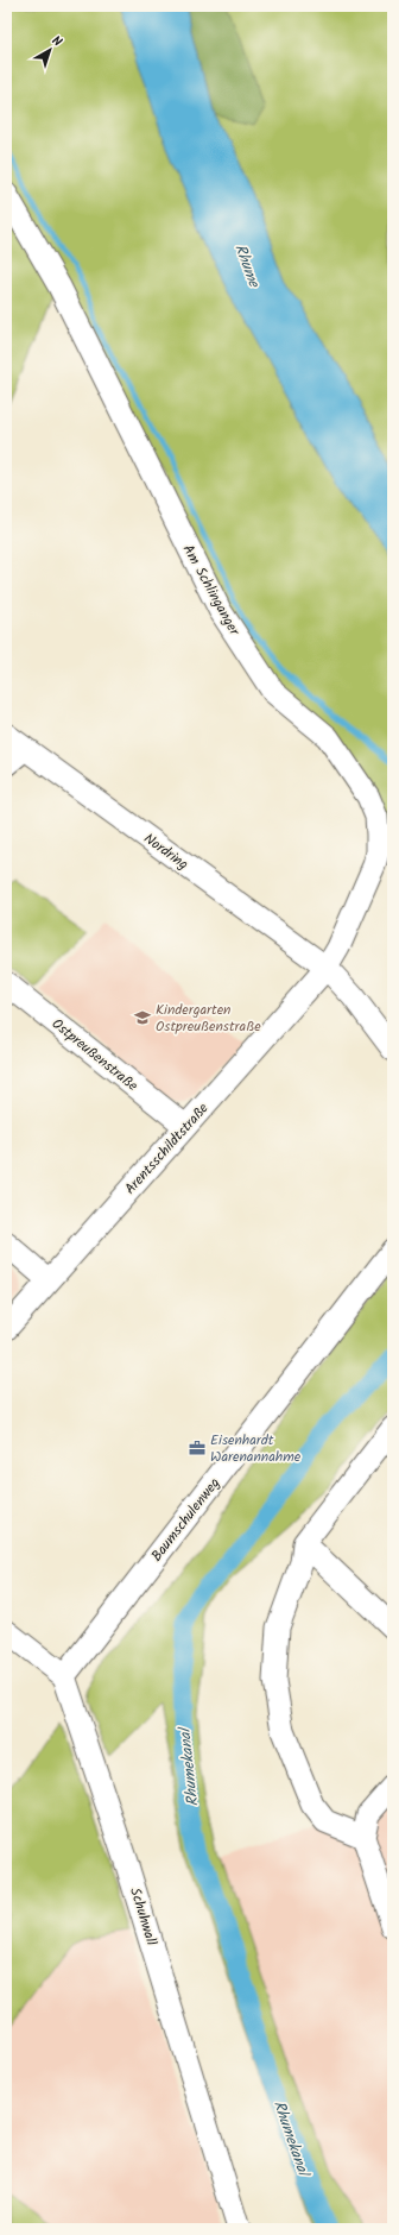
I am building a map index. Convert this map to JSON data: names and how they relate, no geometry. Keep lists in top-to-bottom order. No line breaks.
{"streets":{"street":["Am Schlinganger","Nordring","Ostpreußenstraße","Arentsschildtstraße","Baumschulenweg","Schuhwall"]},"crossings":[["Am Schlinganger","Nordring"],["Am Schlinganger","Arentsschildtstraße"],["Nordring","Arentsschildtstraße"],["Ostpreußenstraße","Arentsschildtstraße"],["Baumschulenweg","Schuhwall"]],"water":["Rhume","Rhumekanal"],"places":{"school or university":["Kindergarten Ostpreußenstraße"],"office":["Eisenhardt Warenannahme"]},"north":"top right"}
